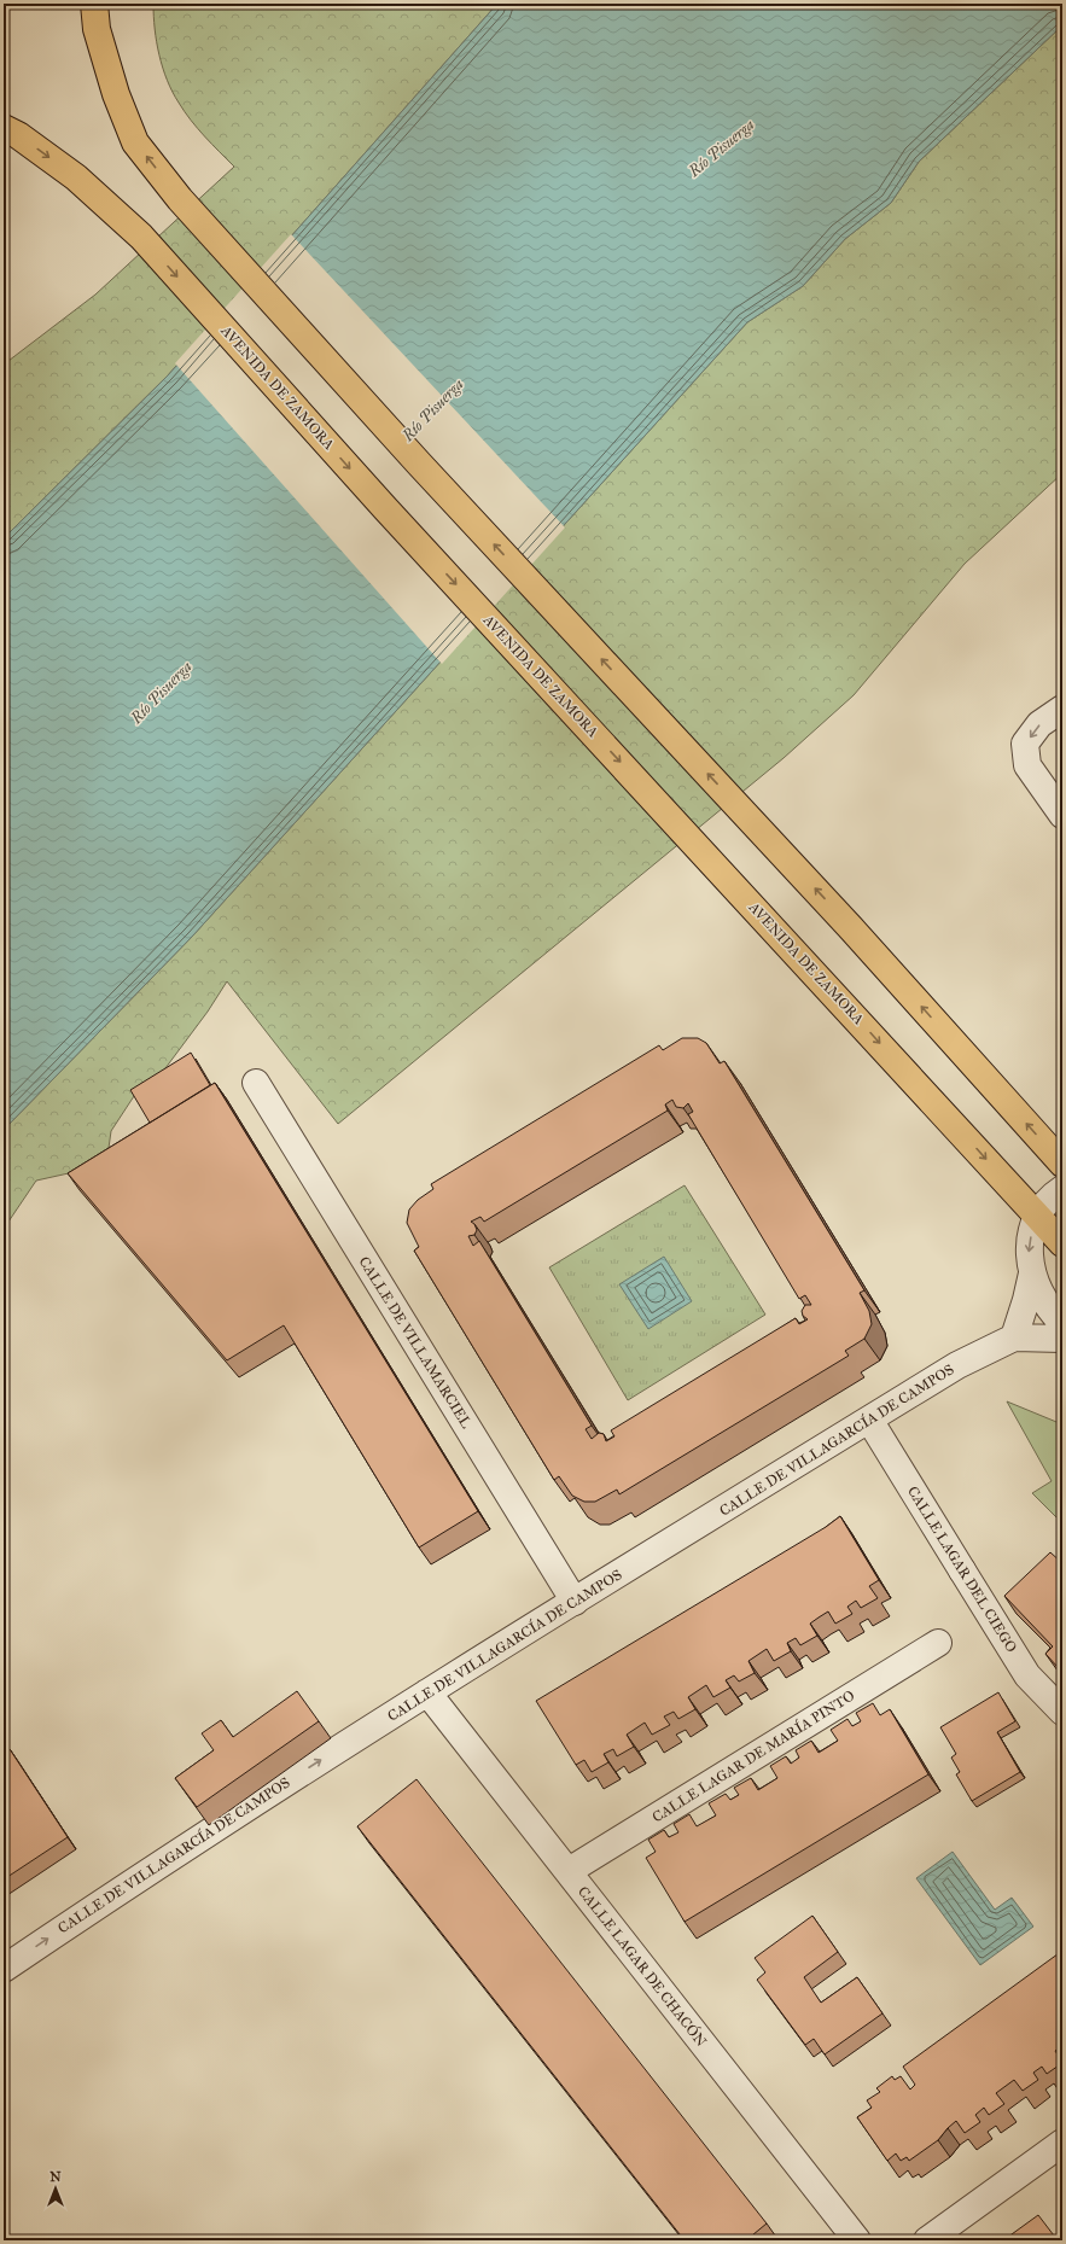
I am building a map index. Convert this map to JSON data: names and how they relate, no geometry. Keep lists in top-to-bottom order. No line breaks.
{"streets":{"highway":["AVENIDA DE ZAMORA"],"street":["CALLE DE VILLAMARCIEL","CALLE DE VILLAGARCÍA DE CAMPOS","CALLE LAGAR DEL CIEGO","CALLE LAGAR DE MARÍA PINTO","CALLE LAGAR DE CHACÓN"]},"crossings":[["CALLE DE VILLAMARCIEL","CALLE DE VILLAGARCÍA DE CAMPOS"],["CALLE DE VILLAGARCÍA DE CAMPOS","CALLE LAGAR DEL CIEGO"],["CALLE DE VILLAGARCÍA DE CAMPOS","CALLE LAGAR DE CHACÓN"],["CALLE LAGAR DE MARÍA PINTO","CALLE LAGAR DE CHACÓN"]],"one_way":["CALLE DE VILLAGARCÍA DE CAMPOS"],"water":["Río Pisuerga"],"north":"top"}
